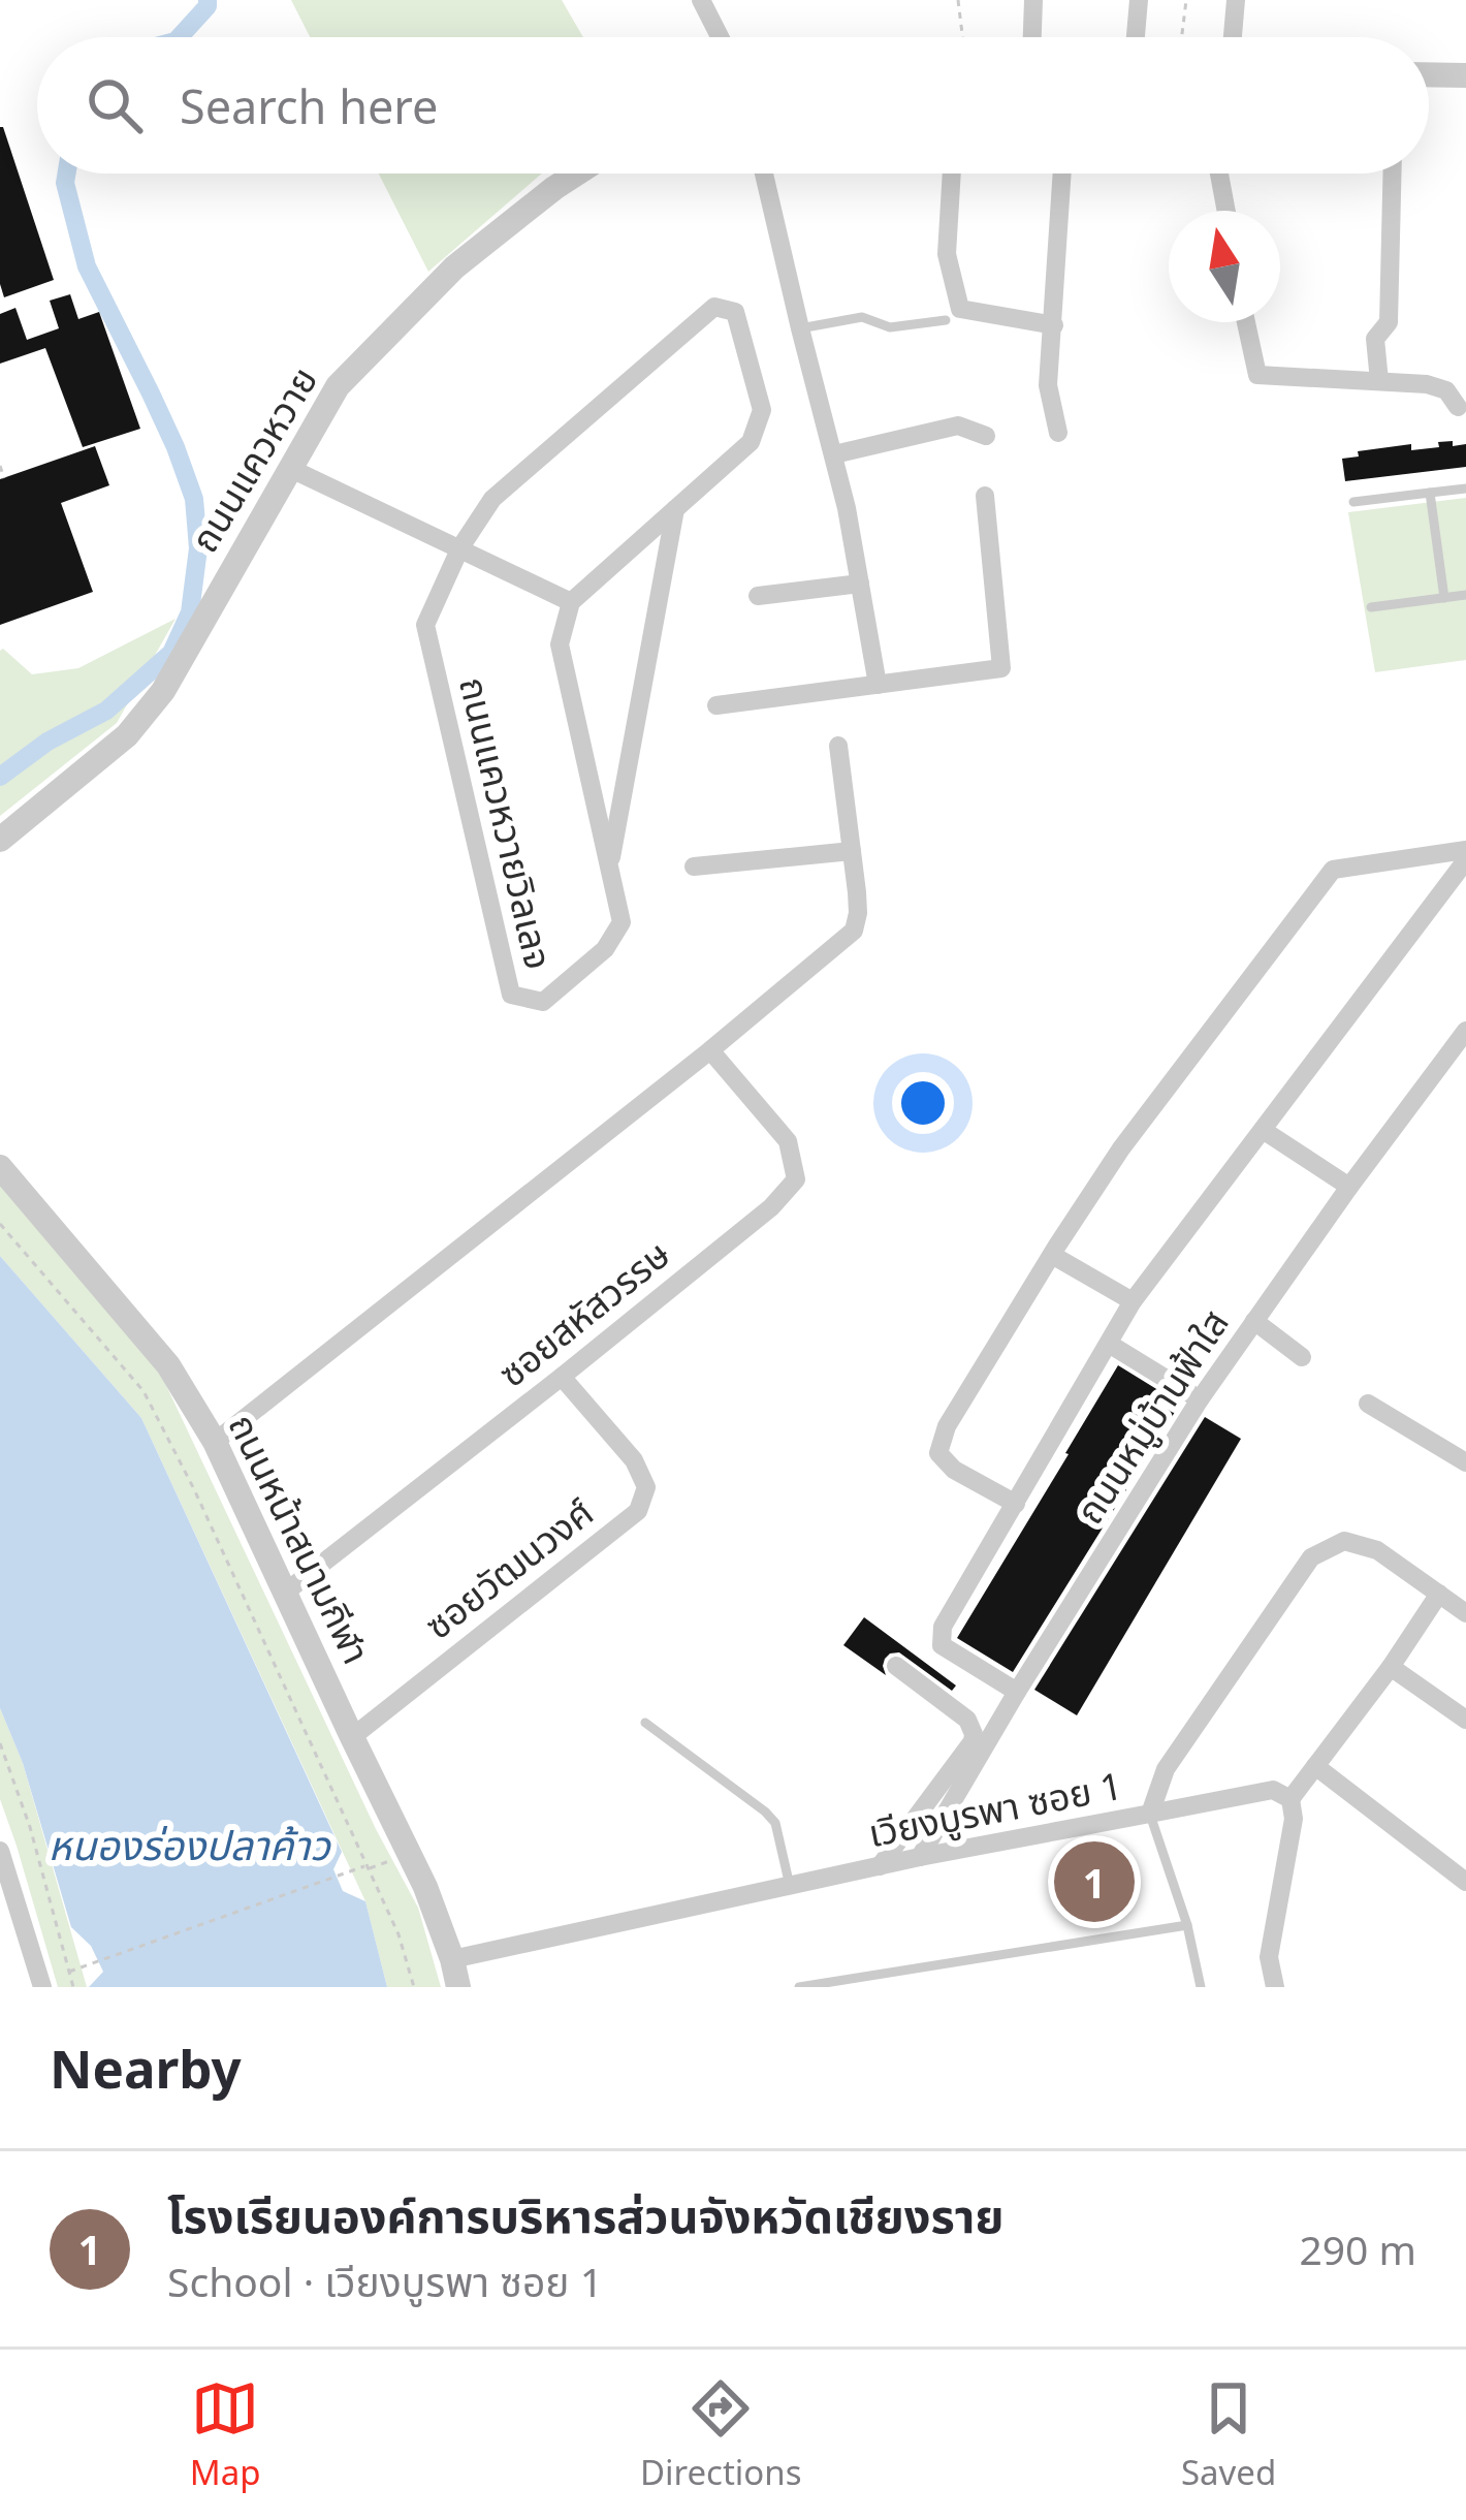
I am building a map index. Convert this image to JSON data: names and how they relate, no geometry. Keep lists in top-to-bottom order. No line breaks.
{"streets":{"street":["ถนนแควหวาย","ถนนแควหวายวิลเลจ","ซอยสหัสวรรษ","ถนนหมู่บ้านฟ้าใส","ถนนหน้าสนามกีฬา","ซอยวัฒนวงศ์","เวียงบูรพา ซอย 1"]},"crossings":[["ซอยสหัสวรรษ","ถนนหน้าสนามกีฬา"],["ซอยสหัสวรรษ","ซอยวัฒนวงศ์"],["ถนนหมู่บ้านฟ้าใส","เวียงบูรพา ซอย 1"],["ถนนหน้าสนามกีฬา","ซอยวัฒนวงศ์"],["ถนนหน้าสนามกีฬา","เวียงบูรพา ซอย 1"]],"water":["หนองร่องปลาค้าว"],"north":"top","page":{"search":"Search here","pins":"1","heading":"Nearby","list":[{"mark":"1","name":"โรงเรียนองค์การบริหารส่วนจังหวัดเชียงราย","note":"School · เวียงบูรพา ซอย 1","value":"290 m"}],"nav":["Map","Directions","Saved"]}}
